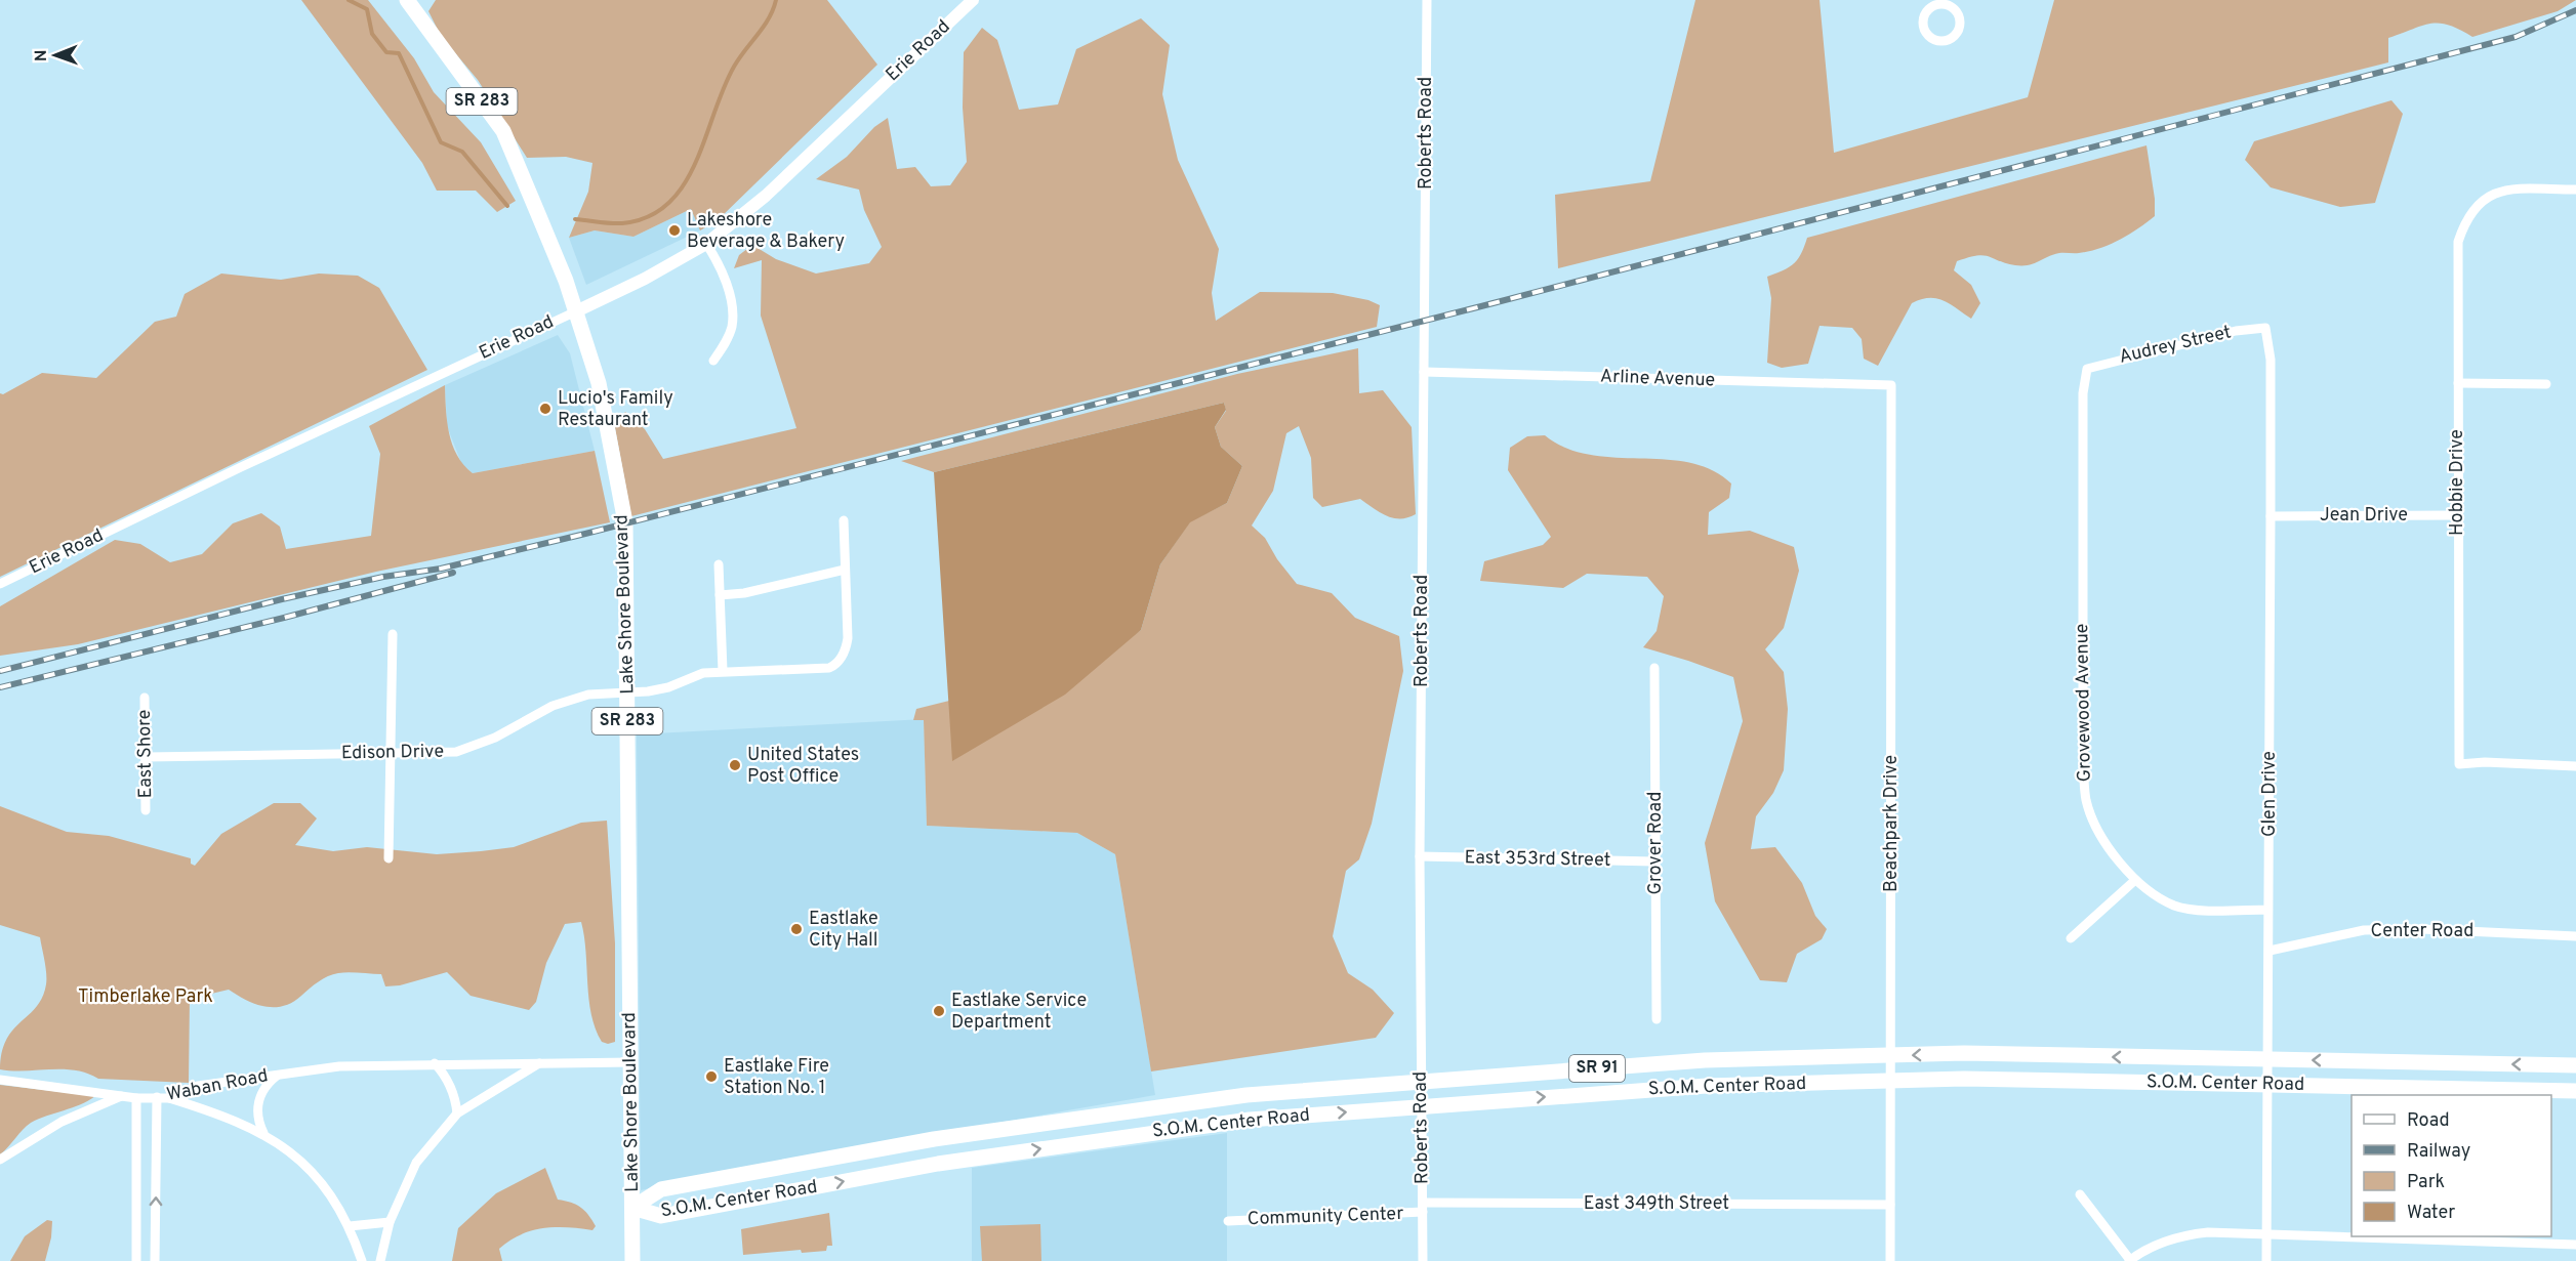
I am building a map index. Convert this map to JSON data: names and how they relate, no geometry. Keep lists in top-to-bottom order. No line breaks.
{"streets":{"main road":["SR 283","Lake Shore Boulevard","SR 91","S.O.M. Center Road"],"street":["Erie Road","Roberts Road","Audrey Street","Arline Avenue","Hobbie Drive","Jean Drive","Grovewood Avenue","Edison Drive","East Shore","Glen Drive","Beachpark Drive","Grover Road","East 353rd Street","Center Road","Waban Road","East 349th Street","Community Center"]},"crossings":[["Erie Road","Lake Shore Boulevard"],["Roberts Road","Arline Avenue"],["Roberts Road","East 353rd Street"],["Roberts Road","S.O.M. Center Road"],["Roberts Road","East 349th Street"],["Roberts Road","Community Center"],["Audrey Street","Grovewood Avenue"],["Audrey Street","Glen Drive"],["Arline Avenue","Beachpark Drive"],["Hobbie Drive","Jean Drive"],["Jean Drive","Glen Drive"],["Lake Shore Boulevard","Edison Drive"],["Lake Shore Boulevard","S.O.M. Center Road"],["Lake Shore Boulevard","Waban Road"],["Grovewood Avenue","Glen Drive"],["Edison Drive","East Shore"],["Glen Drive","Center Road"],["Glen Drive","S.O.M. Center Road"],["Beachpark Drive","S.O.M. Center Road"],["Beachpark Drive","East 349th Street"],["Grover Road","East 353rd Street"],["East 349th Street","Community Center"]],"parks":["Timberlake Park"],"places":["Lakeshore Beverage & Bakery","Lucio's Family Restaurant","United States Post Office","Eastlake City Hall","Eastlake Service Department","Eastlake Fire Station No. 1"],"legend":["Road","Railway","Park","Water"],"north":"left"}
